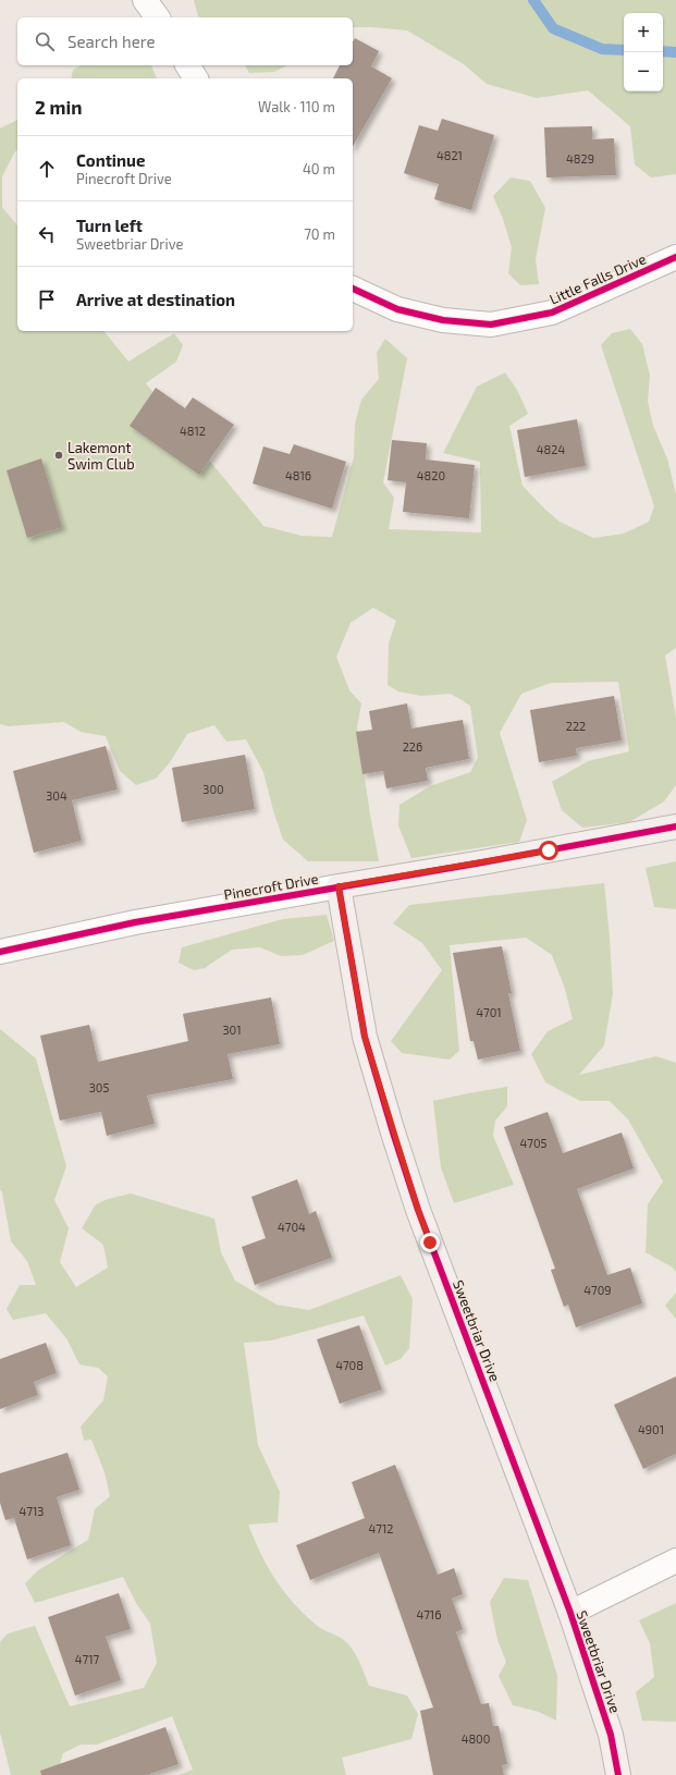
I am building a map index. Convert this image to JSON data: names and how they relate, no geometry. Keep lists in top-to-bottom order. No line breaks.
{"streets":{"street":["Little Falls Drive","Pinecroft Drive","Sweetbriar Drive"]},"crossings":[["Pinecroft Drive","Sweetbriar Drive"]],"places":["Lakemont Swim Club"],"house_numbers":["4821","4829","4812","4824","4816","4820","222","226","300","304","4701","301","305","4705","4704","4709","4708","4901","4713","4712","4716","4717","4800"],"page":{"map_buttons":["+","−"],"search":"Search here","heading":["2 min","Walk · 110 m"],"list":[["Continue","Pinecroft Drive","40 m"],["Turn left","Sweetbriar Drive","70 m"],"Arrive at destination"]}}
